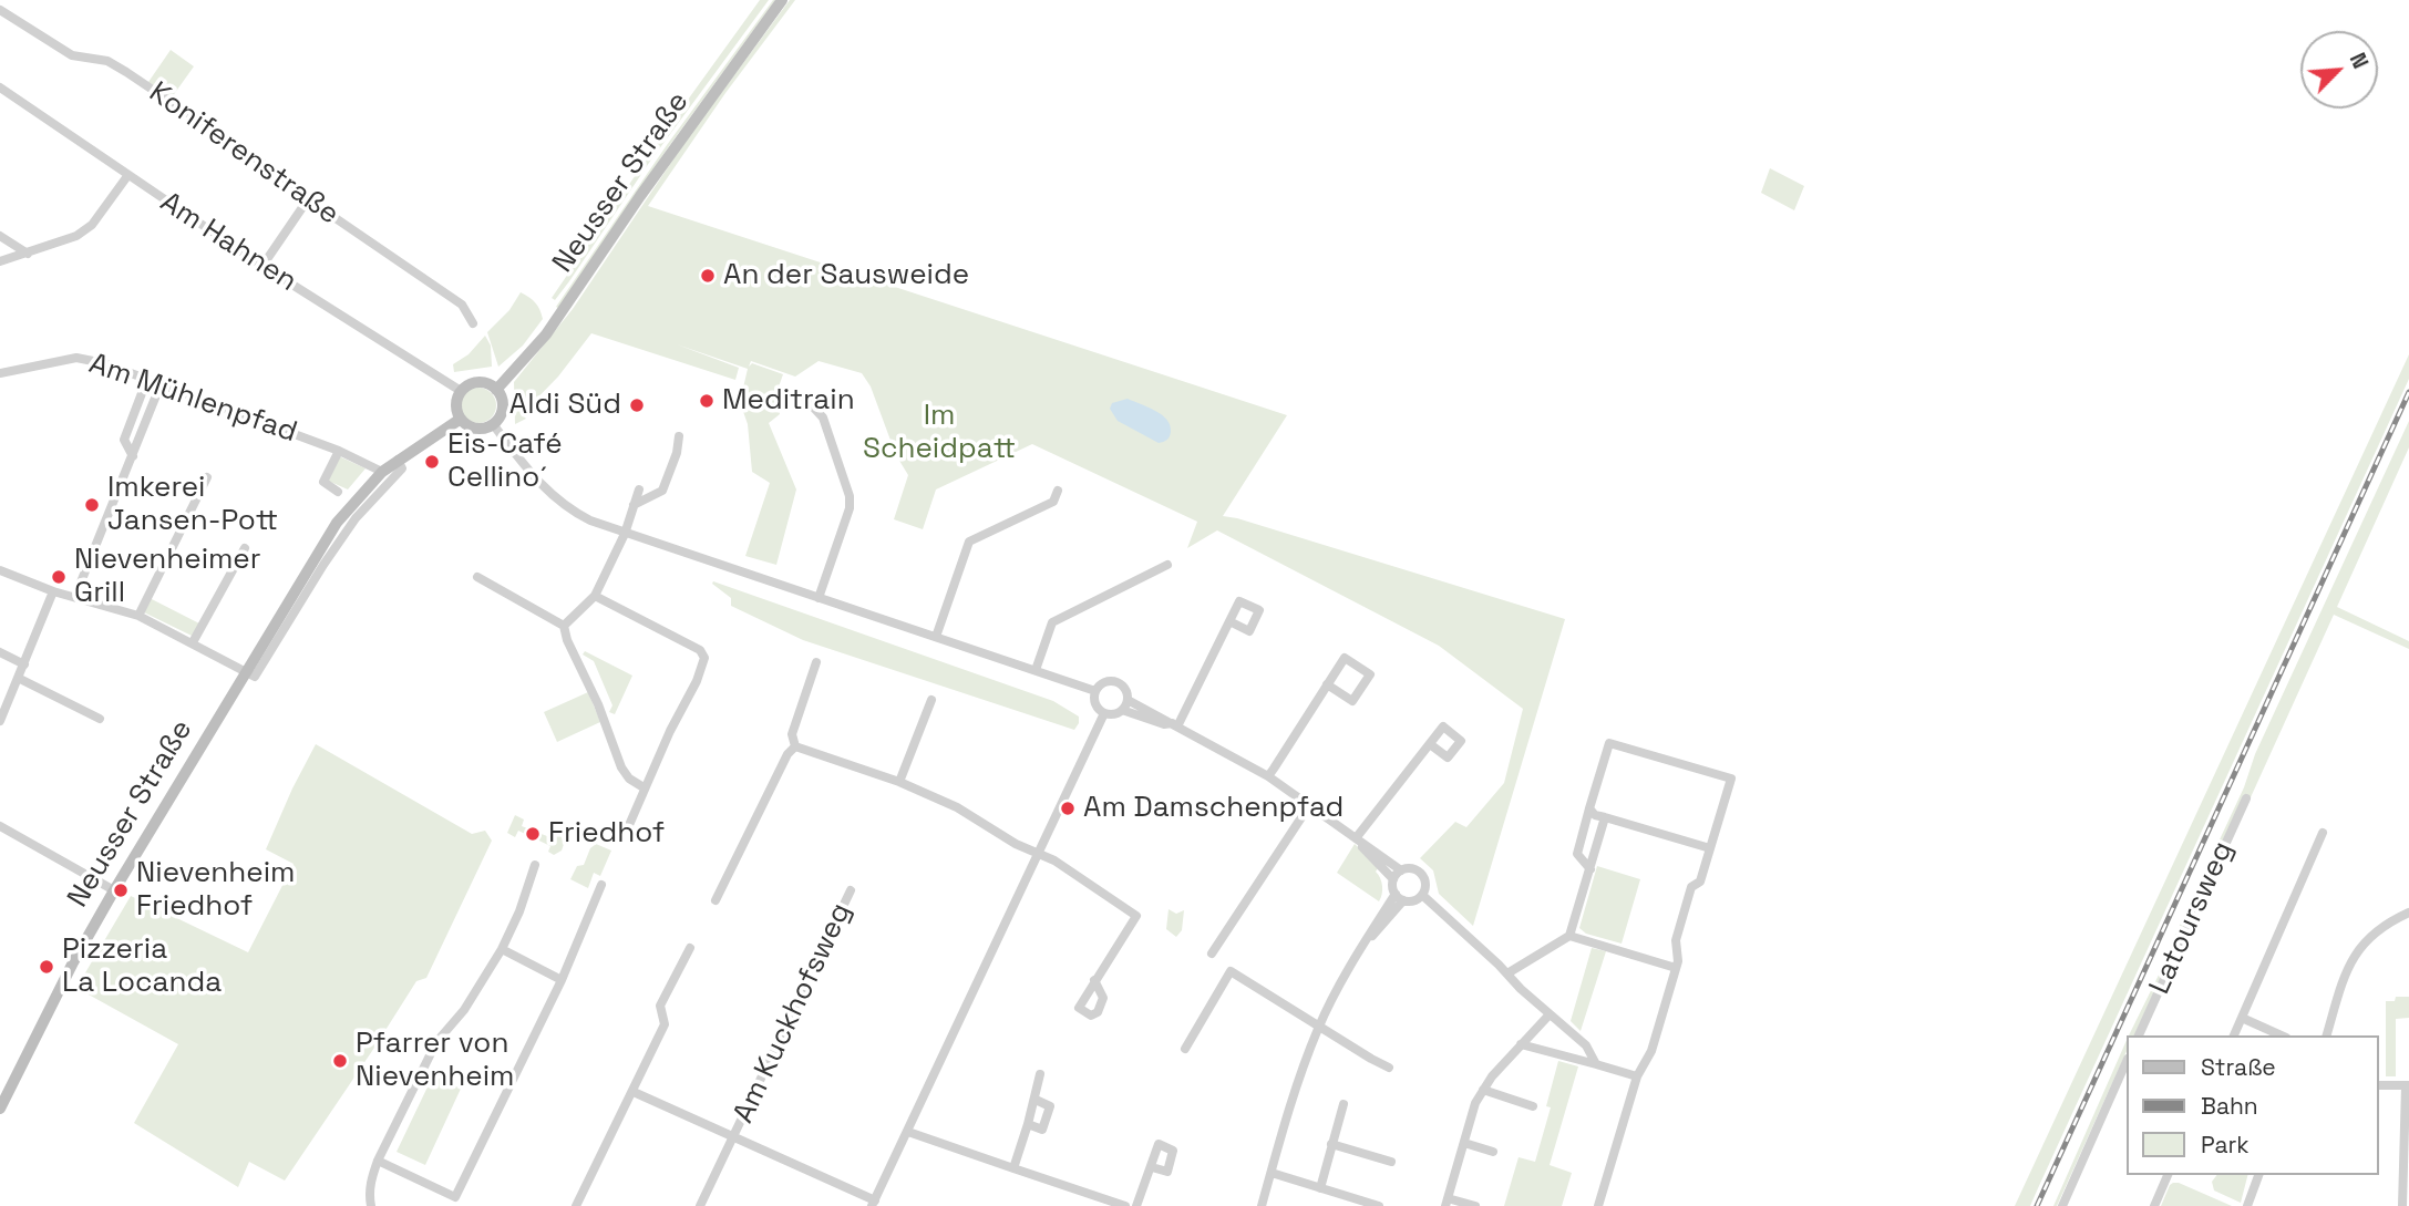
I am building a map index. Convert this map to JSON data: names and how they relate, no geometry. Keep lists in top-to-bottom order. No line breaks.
{"streets":{"main road":["Neusser Straße"],"street":["Koniferenstraße","Am Hahnen","Am Mühlenpfad","Latoursweg","Am Kuckhofsweg"]},"crossings":[["Neusser Straße","Am Hahnen"],["Neusser Straße","Am Mühlenpfad"]],"parks":["Im Scheidpatt"],"places":["An der Sausweide","Meditrain","Aldi Süd","Eis-Café Cellino´","Imkerei Jansen-Pott","Nievenheimer Grill","Am Damschenpfad","Friedhof","Nievenheim Friedhof","Pizzeria La Locanda","Pfarrer von Nievenheim"],"legend":["Straße","Bahn","Park"],"north":"top right"}
